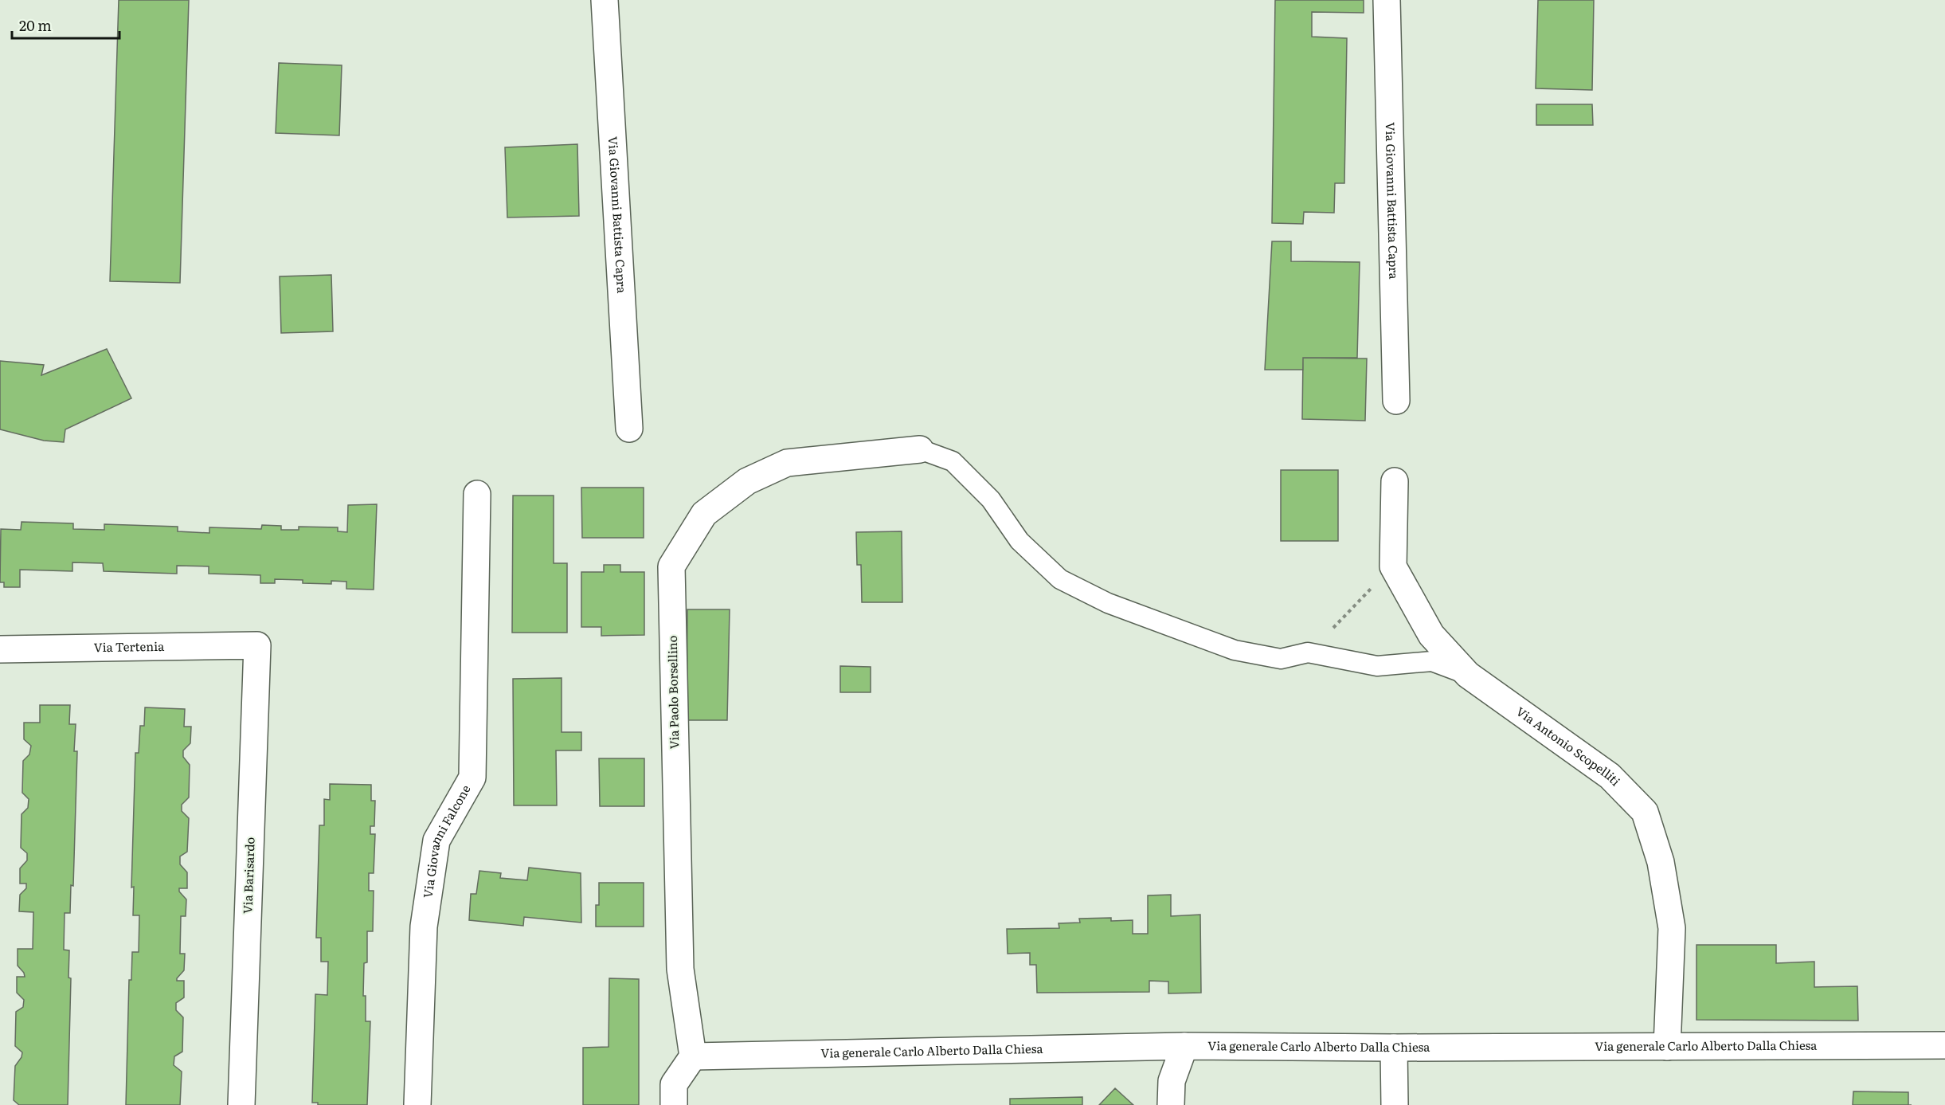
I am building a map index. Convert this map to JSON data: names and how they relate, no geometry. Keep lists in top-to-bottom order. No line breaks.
{"streets":{"street":["Via Giovanni Battista Capra","Via Tertenia","Via Paolo Borsellino","Via Antonio Scopelliti","Via Giovanni Falcone","Via Barisardo","Via generale Carlo Alberto Dalla Chiesa"]},"crossings":[["Via Tertenia","Via Barisardo"],["Via Paolo Borsellino","Via generale Carlo Alberto Dalla Chiesa"],["Via Antonio Scopelliti","Via generale Carlo Alberto Dalla Chiesa"]],"scale_bar":"20 m"}
